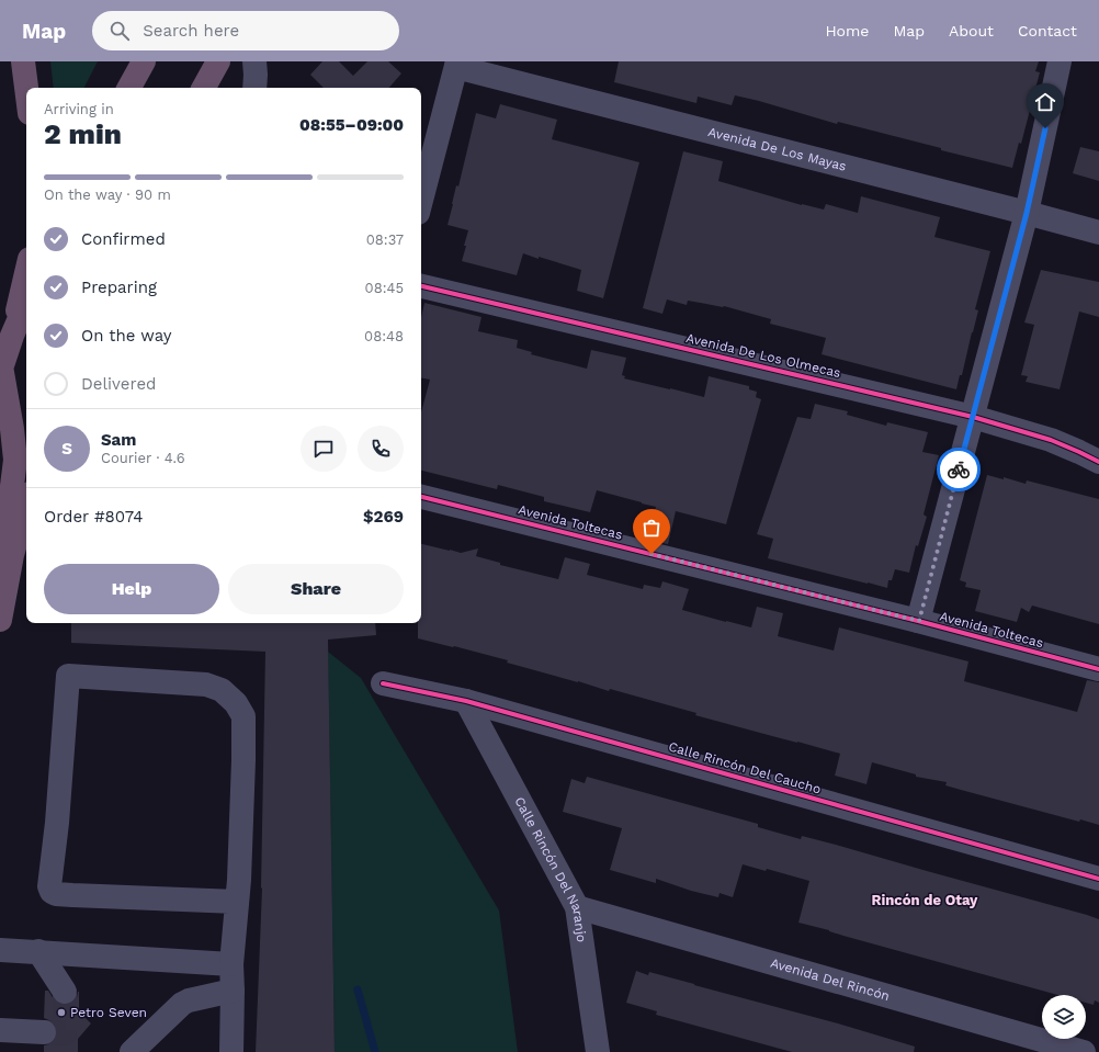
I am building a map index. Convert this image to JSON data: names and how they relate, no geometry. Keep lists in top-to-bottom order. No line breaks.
{"streets":{"street":["Avenida De Los Mayas","Avenida De Los Olmecas","Avenida Toltecas","Calle Rincón Del Caucho","Calle Rincón Del Naranjo","Avenida Del Rincón"]},"crossings":[["Calle Rincón Del Caucho","Calle Rincón Del Naranjo"],["Calle Rincón Del Naranjo","Avenida Del Rincón"]],"districts":["Rincón de Otay"],"places":["Petro Seven"],"page":{"header":"Map","search":"Search here","nav":["Home","Map","About","Contact"],"heading":["2 min","Arriving in","08:55–09:00"],"panel":["Sam","Courier · 4.6","Order #8074","$269"],"bar":"On the way · 90 m","list":[["Confirmed","08:37"],["Preparing","08:45"],["On the way","08:48"],"Delivered"],"round":"S","buttons":["Help","Share"]}}
